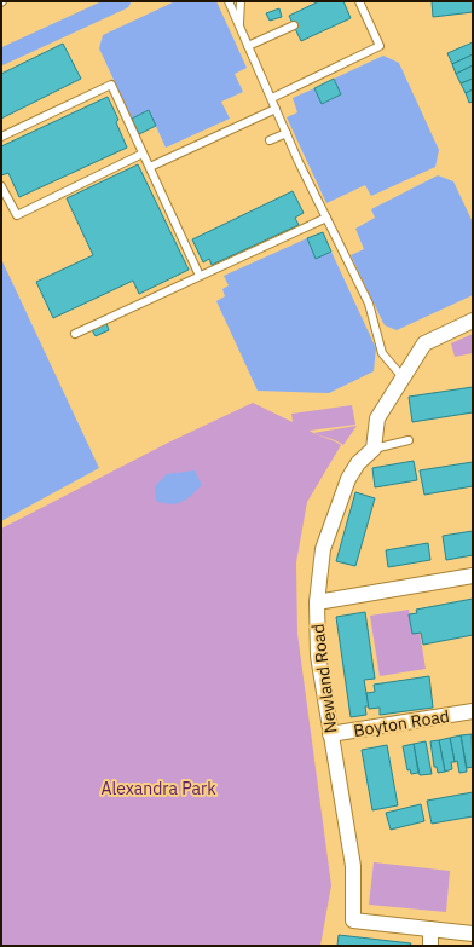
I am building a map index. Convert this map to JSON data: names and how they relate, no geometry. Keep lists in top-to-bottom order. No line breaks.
{"streets":{"street":["Newland Road","Boyton Road"]},"crossings":[["Newland Road","Boyton Road"]],"parks":["Alexandra Park"]}
